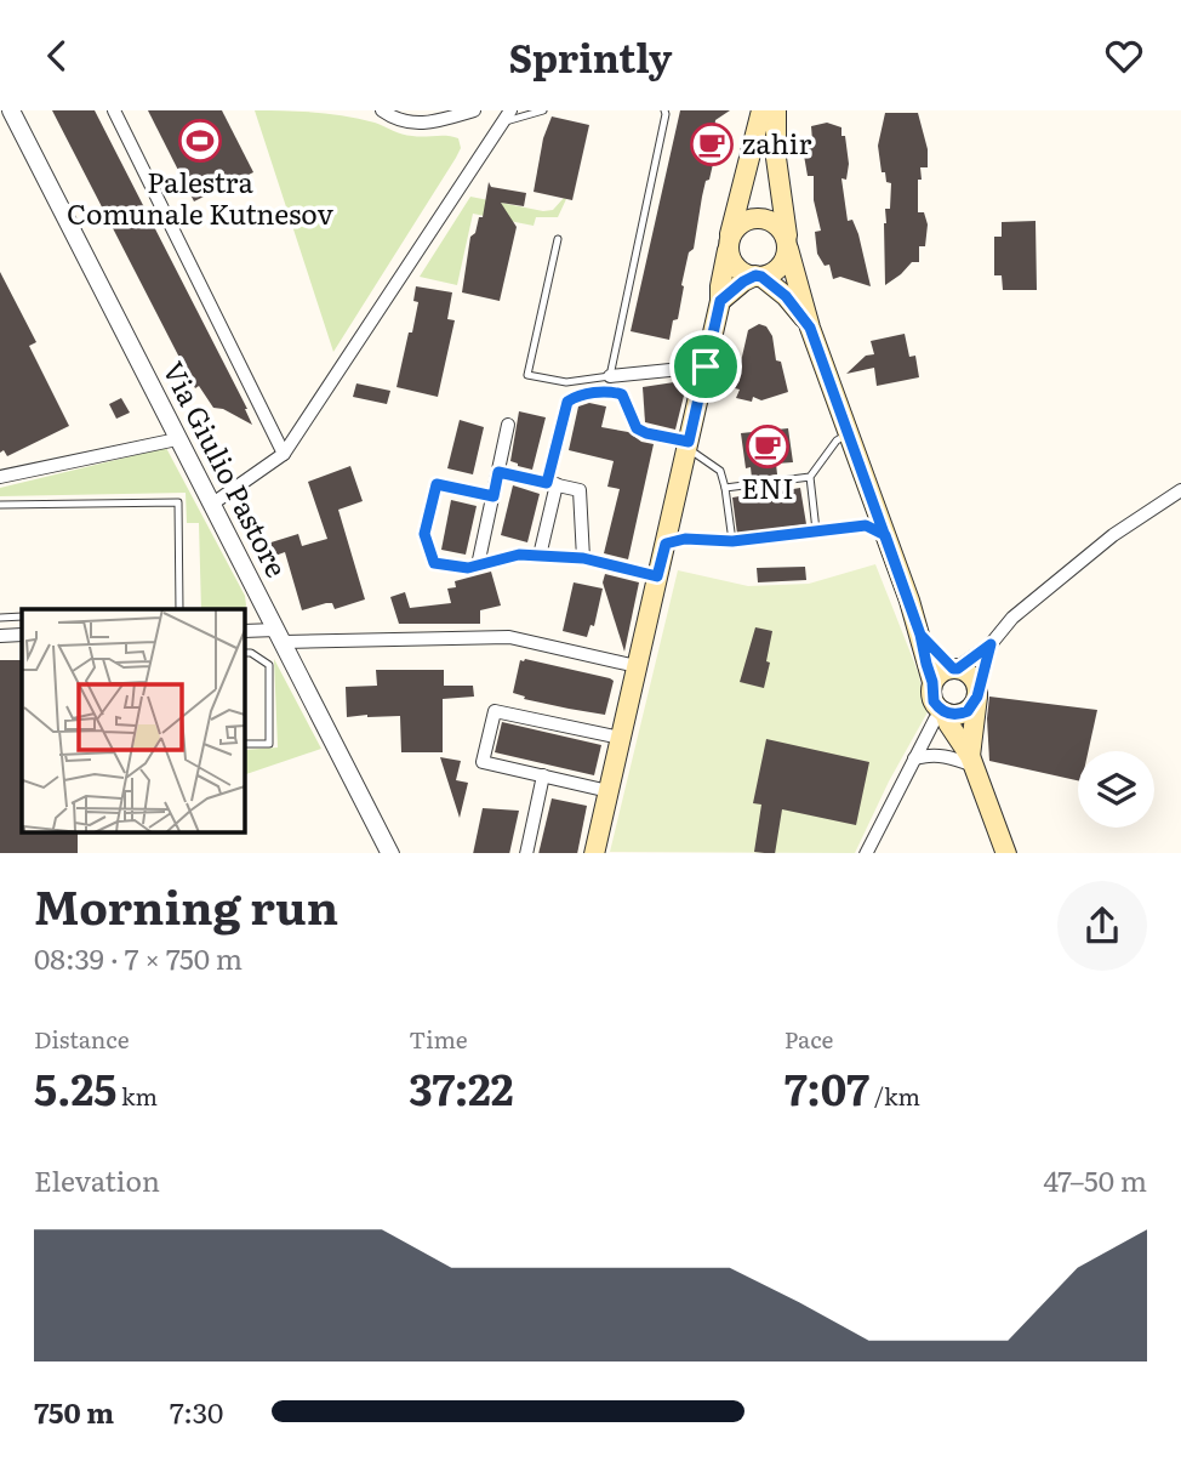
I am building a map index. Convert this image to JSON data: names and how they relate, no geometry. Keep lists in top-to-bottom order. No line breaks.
{"streets":{"street":["Via Giulio Pastore"]},"places":{"sports":["Palestra Comunale Kutnesov"],"cafe":["zahir","ENI"]},"page":{"header":"Sprintly","heading":["Morning run","08:39 · 7 × 750 m"],"stats":[["Distance","5.25 km"],["Time","37:22"],["Pace","7:07 /km"]],"chart":["Elevation","47–50 m"],"list":[{"name":"750 m","note":"7:30"}]}}
